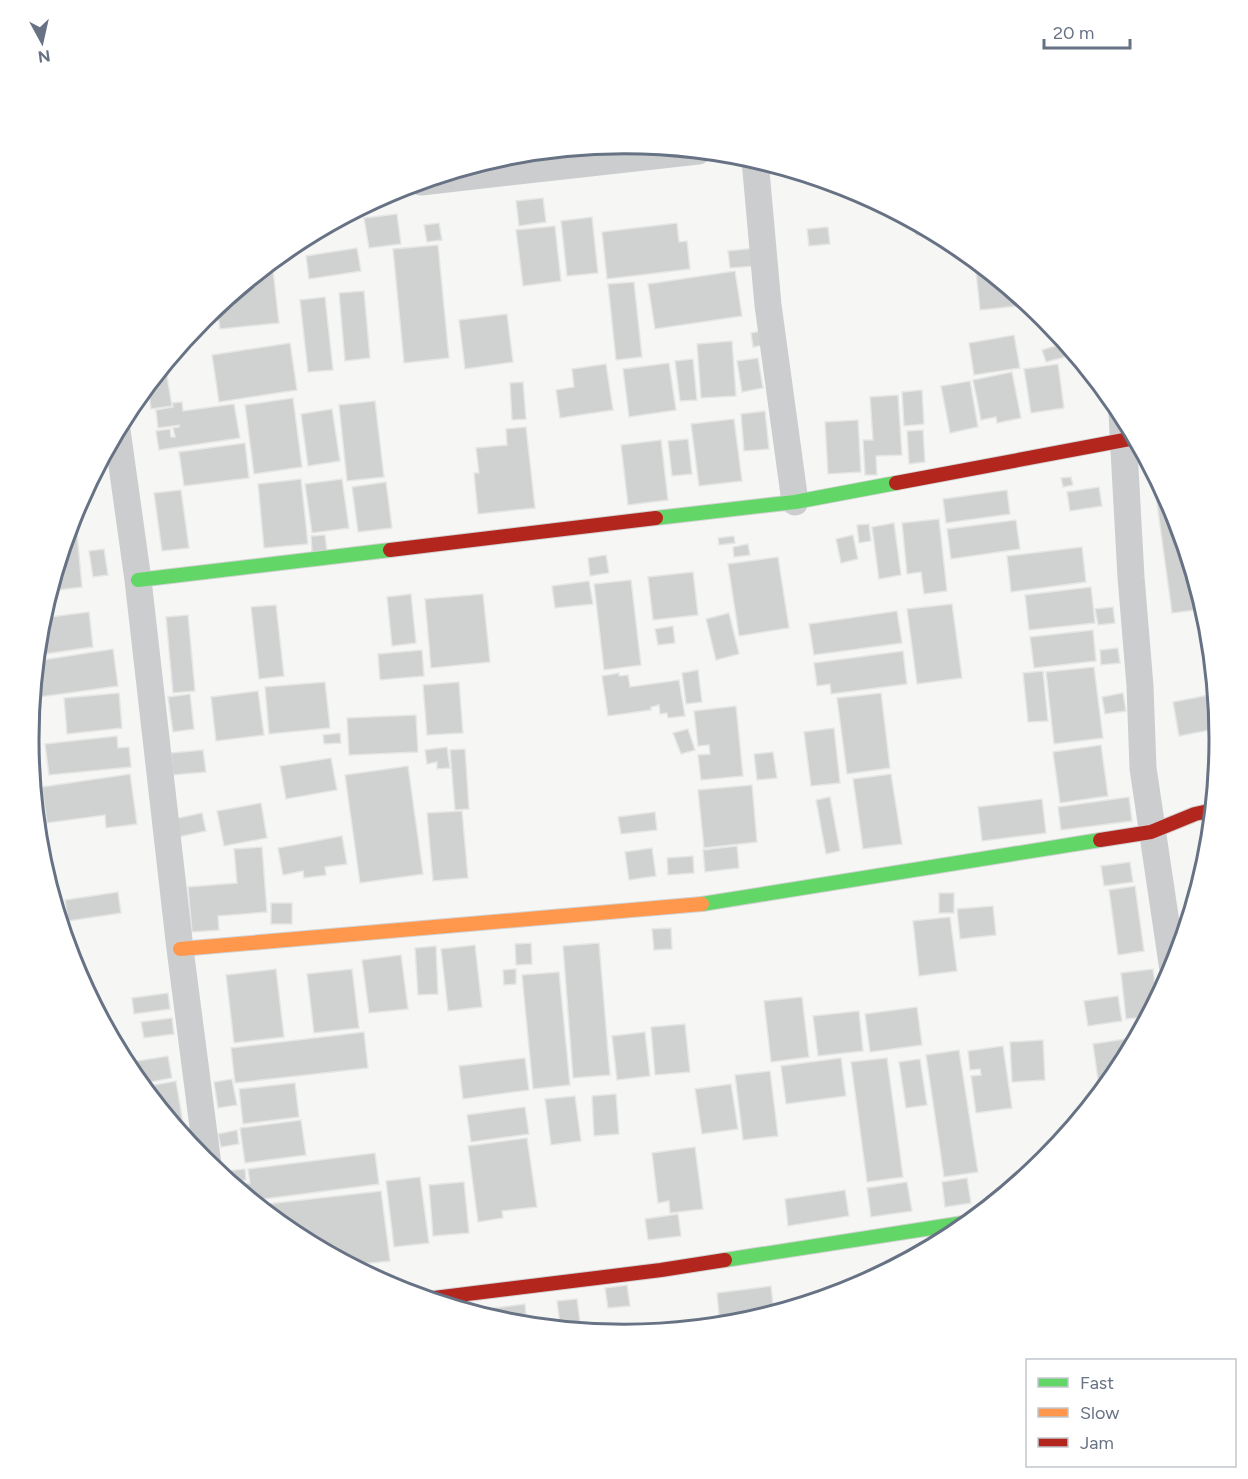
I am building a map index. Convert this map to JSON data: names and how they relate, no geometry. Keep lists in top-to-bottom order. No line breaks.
{"legend":["Fast","Slow","Jam"],"scale_bar":"20 m","north":"bottom"}
